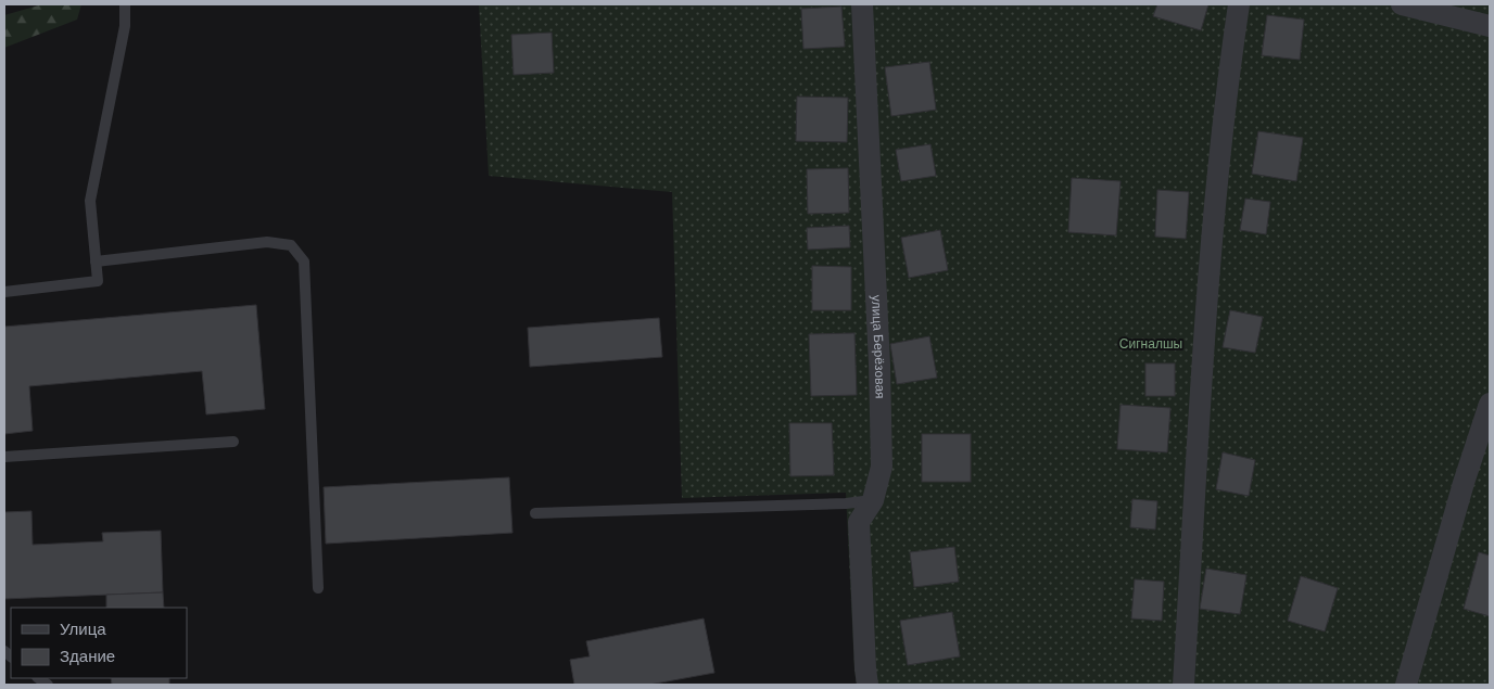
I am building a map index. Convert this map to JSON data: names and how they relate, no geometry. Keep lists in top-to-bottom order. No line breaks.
{"streets":{"street":["улица Берёзовая"]},"parks":["Сигналшы"],"legend":["Улица","Здание"]}
